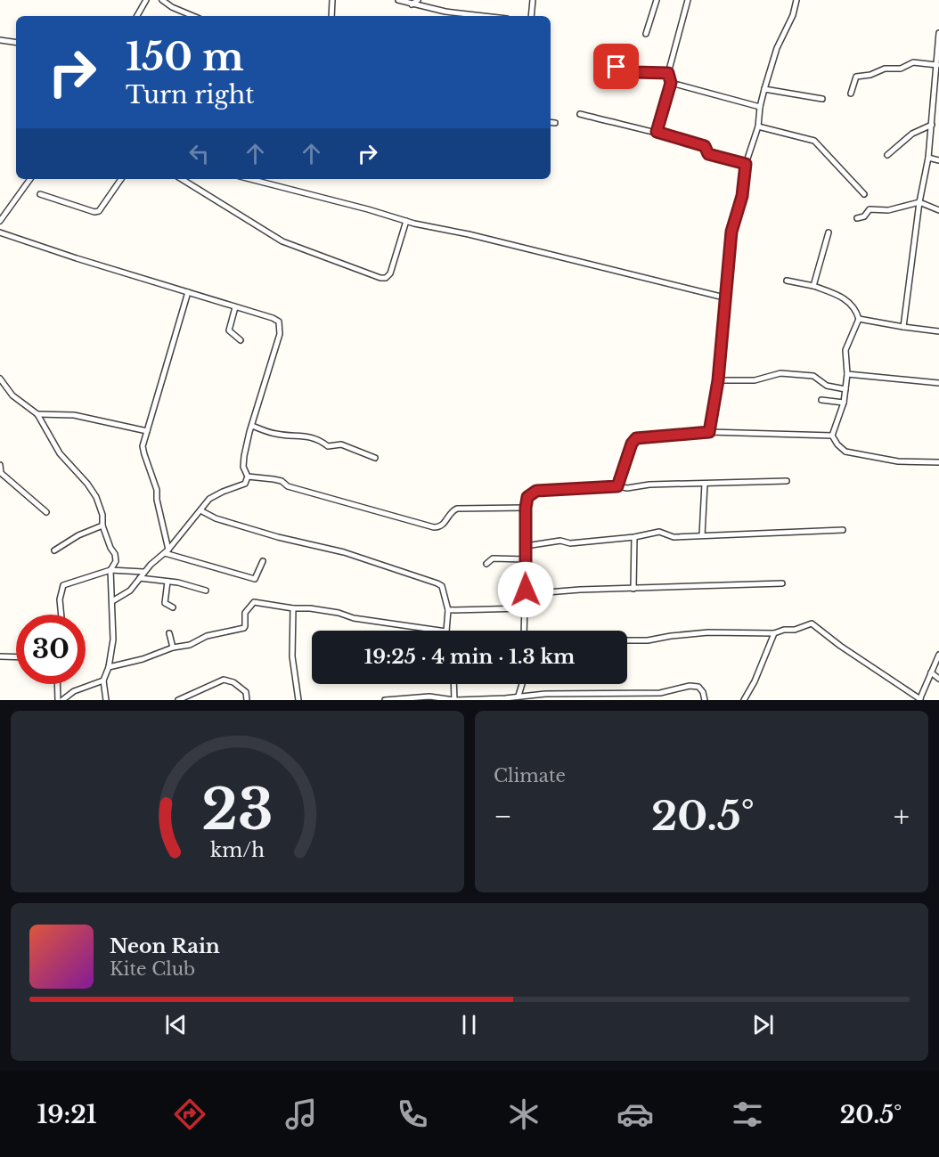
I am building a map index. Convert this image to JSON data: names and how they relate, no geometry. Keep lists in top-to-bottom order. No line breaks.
{"page":{"turn":["150 m","Turn right"],"limit":"30","trip":"19:25 · 4 min · 1.3 km","tile":"Climate","heat":["−","20.5°","+"],"song":["Neon Rain","Kite Club"],"tabs":["19:21","20.5°"],"gauge":["23","km/h"]}}
